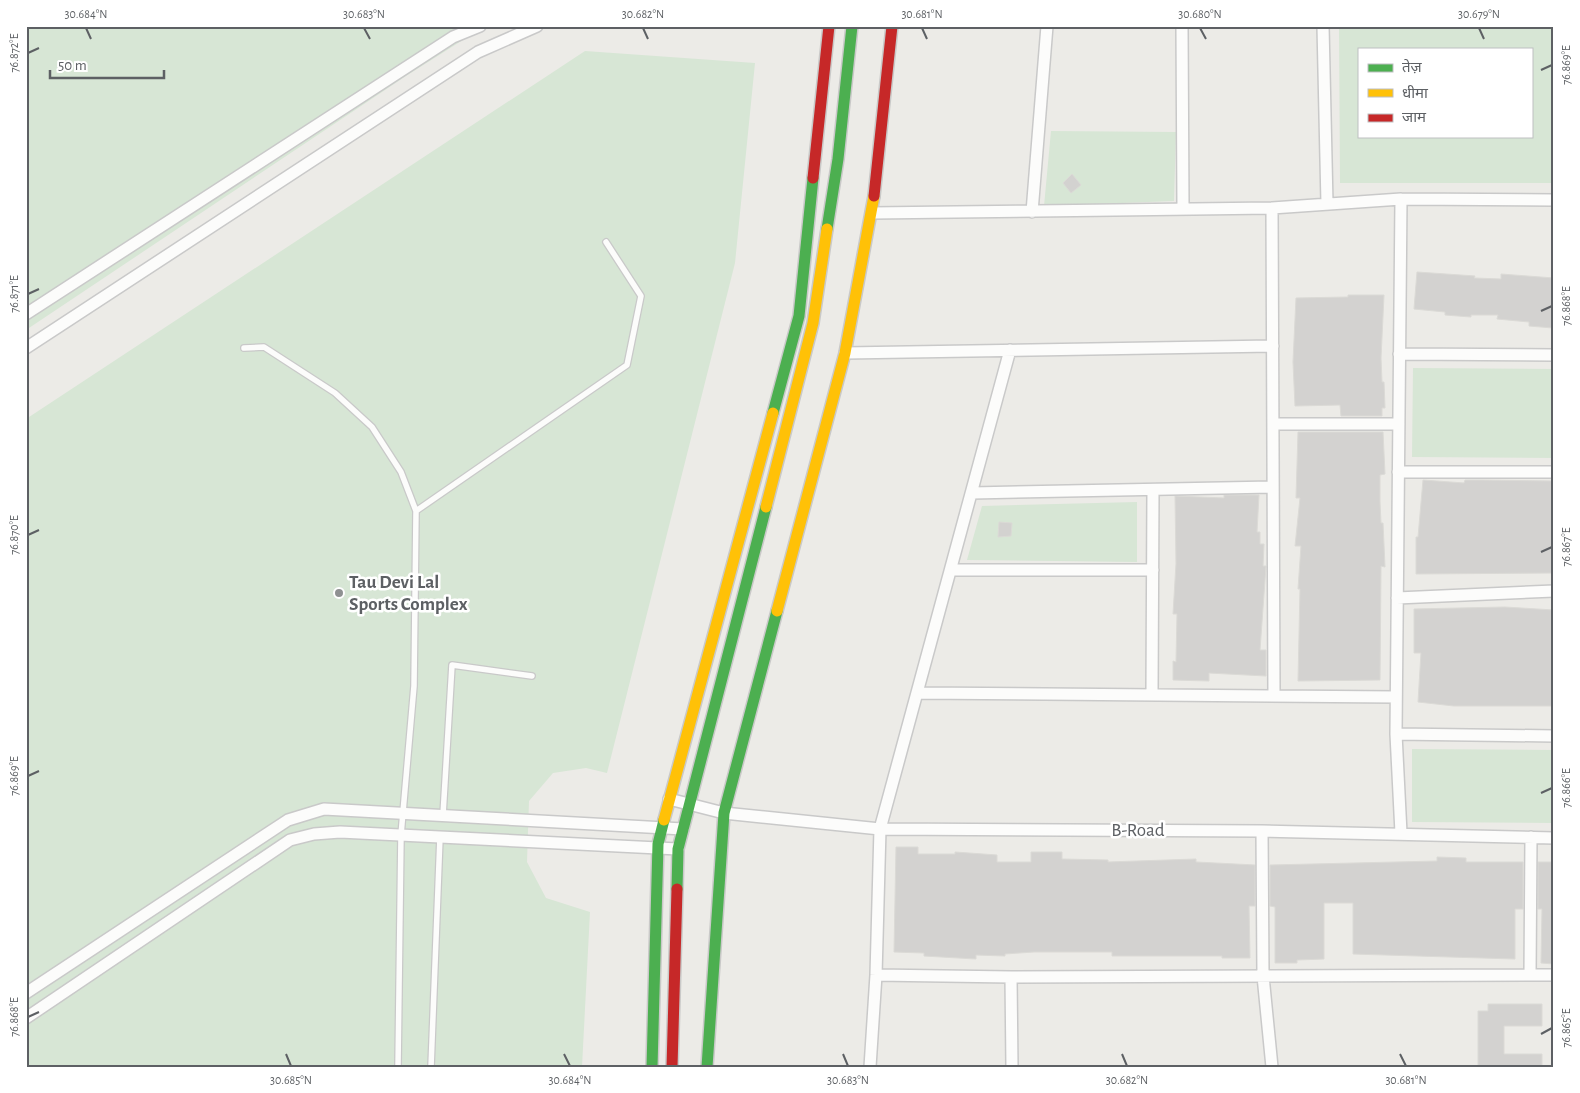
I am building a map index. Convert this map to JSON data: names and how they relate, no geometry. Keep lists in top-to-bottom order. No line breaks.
{"streets":{"street":["B-Road"]},"places":["Tau Devi Lal Sports Complex"],"legend":["तेज़","धीमा","जाम"],"scale_bar":"50 m","coordinates":["30.684°N","30.683°N","30.682°N","30.681°N","30.680°N","30.679°N","76.872°E","76.869°E","76.871°E","76.868°E","76.870°E","76.867°E","76.866°E","76.865°E","30.685°N"]}
